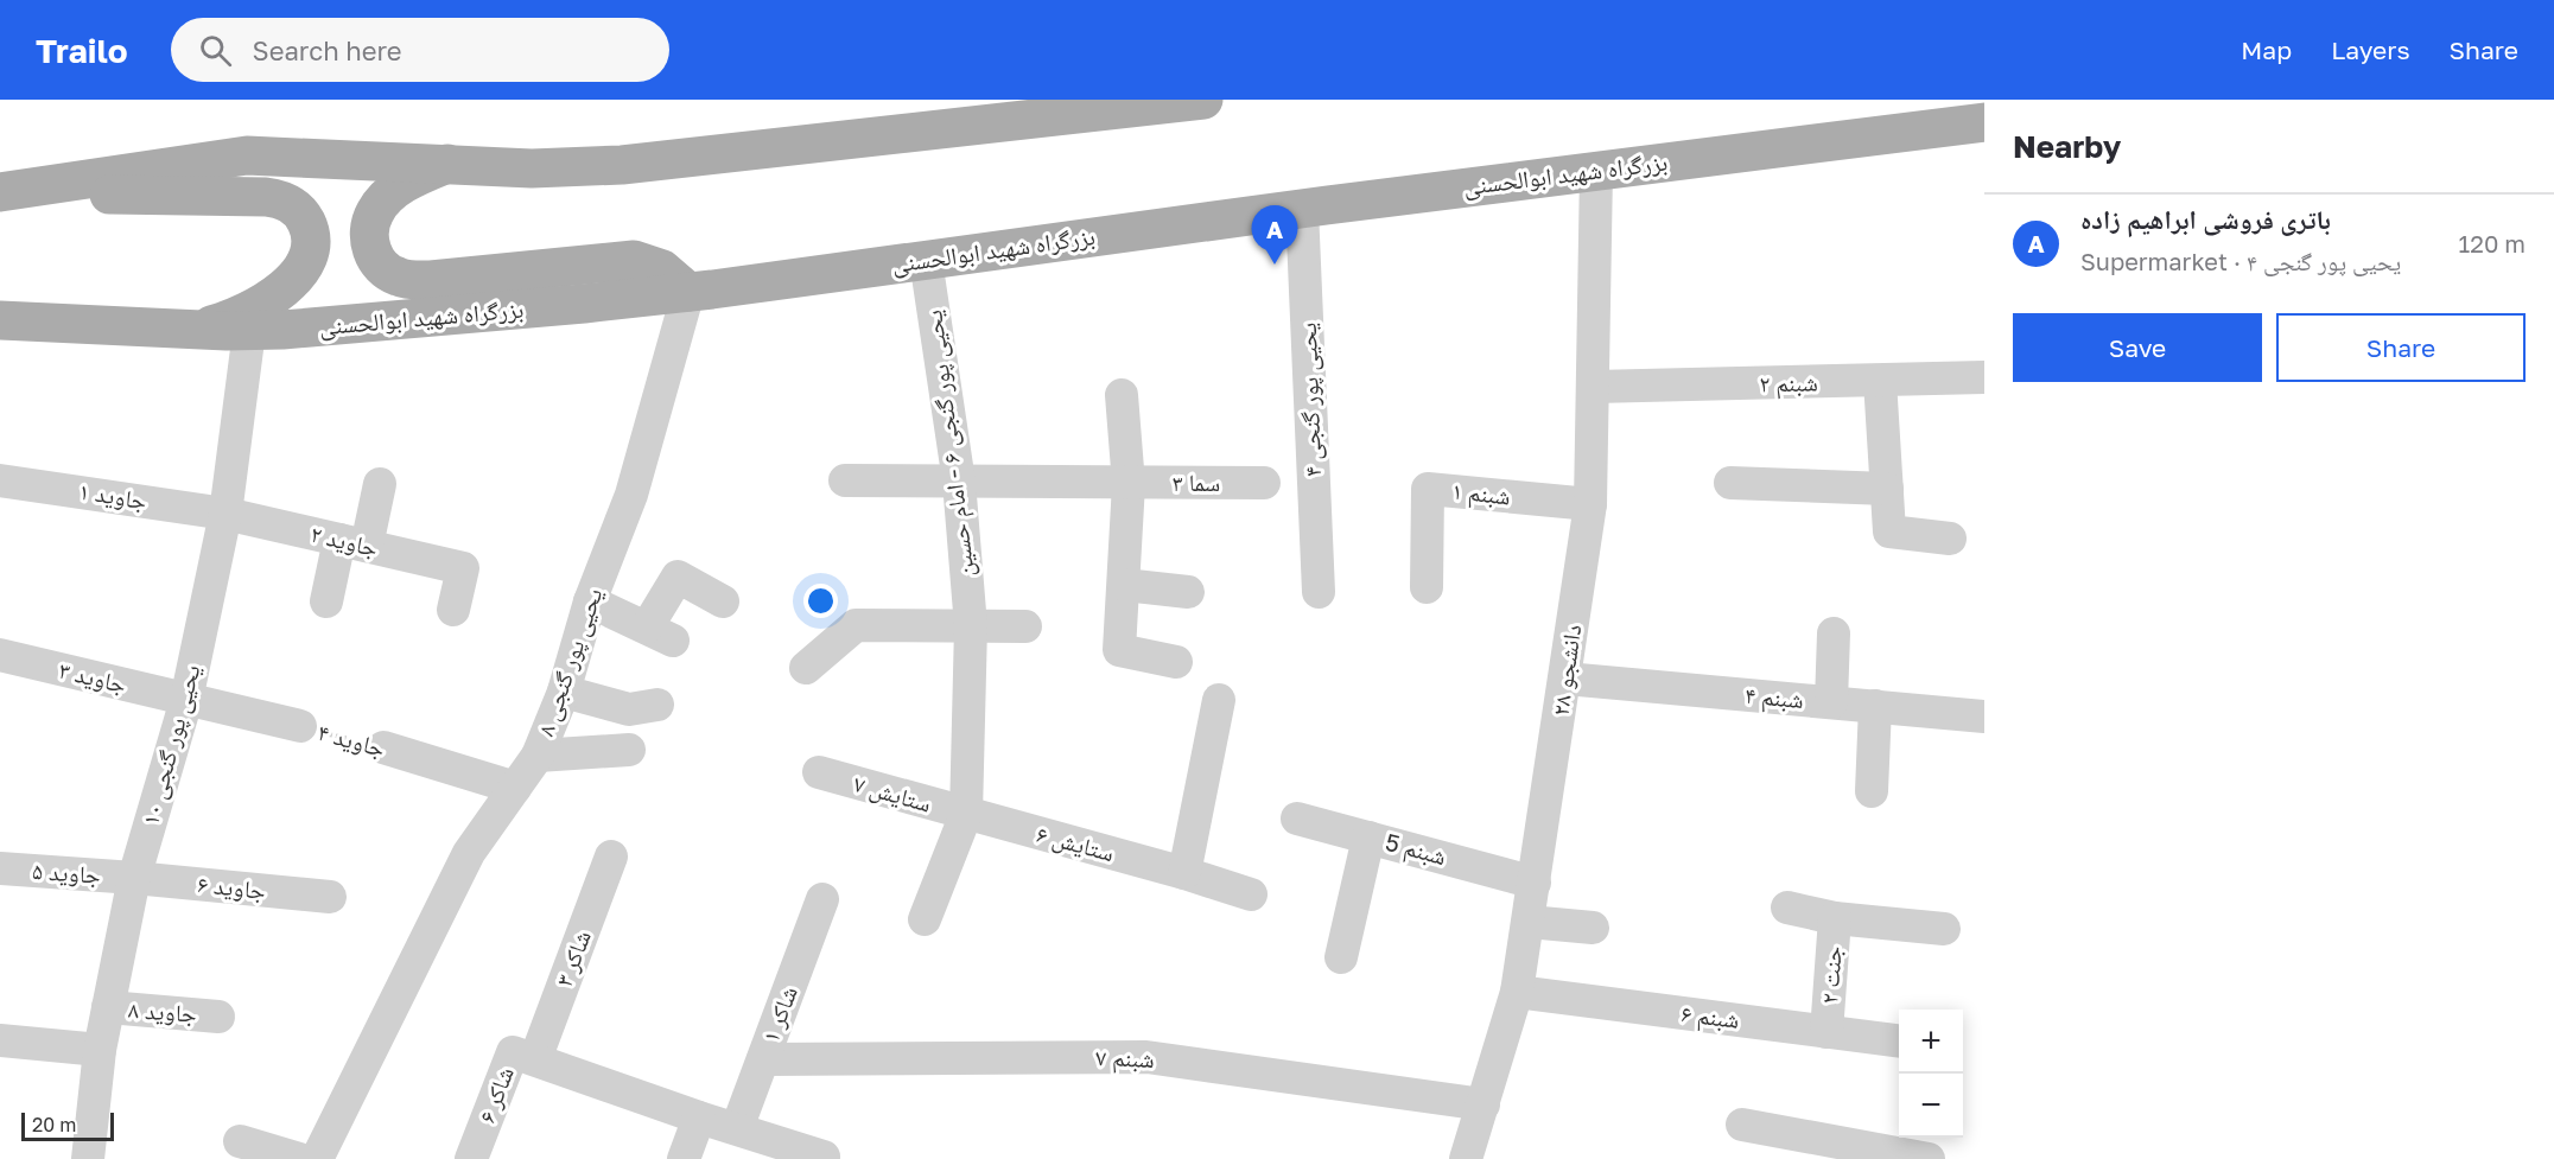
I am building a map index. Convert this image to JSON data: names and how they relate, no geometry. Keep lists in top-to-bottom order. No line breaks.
{"streets":{"main road":["بزرگراه شهید ابوالحسنی"],"street":["شبنم ۲","یحیی پور گنجی ۴","یحیی پور گنجی ۶ - امام حسین","سما ۳","شبنم ۱","جاوید ۱","جاوید ۲","یحیی پور گنجی ۸","دانشجو ۲۸","جاوید ۳","شبنم ۴","جاوید ۴","یحیی پور گنجی ۱۰","ستایش ۷","ستایش ۶","شبنم 5","جاوید ۵","جاوید ۶","شاکر ۳","جنت ۲","جاوید ۸","شاکر ۱","شبنم ۶","شبنم ۷","شاکر ۶"]},"crossings":[["بزرگراه شهید ابوالحسنی","یحیی پور گنجی ۴"],["بزرگراه شهید ابوالحسنی","یحیی پور گنجی ۶ - امام حسین"],["بزرگراه شهید ابوالحسنی","یحیی پور گنجی ۸"],["بزرگراه شهید ابوالحسنی","دانشجو ۲۸"],["بزرگراه شهید ابوالحسنی","یحیی پور گنجی ۱۰"],["شبنم ۲","دانشجو ۲۸"],["یحیی پور گنجی ۶ - امام حسین","سما ۳"],["یحیی پور گنجی ۶ - امام حسین","ستایش ۷"],["یحیی پور گنجی ۶ - امام حسین","ستایش ۶"],["شبنم ۱","دانشجو ۲۸"],["جاوید ۱","جاوید ۲"],["جاوید ۱","یحیی پور گنجی ۱۰"],["جاوید ۲","یحیی پور گنجی ۱۰"],["یحیی پور گنجی ۸","جاوید ۴"],["دانشجو ۲۸","شبنم ۴"],["دانشجو ۲۸","شبنم 5"],["دانشجو ۲۸","شبنم ۶"],["دانشجو ۲۸","شبنم ۷"],["جاوید ۳","جاوید ۴"],["جاوید ۳","یحیی پور گنجی ۱۰"],["جاوید ۴","یحیی پور گنجی ۱۰"],["یحیی پور گنجی ۱۰","جاوید ۵"],["یحیی پور گنجی ۱۰","جاوید ۶"],["یحیی پور گنجی ۱۰","جاوید ۸"],["ستایش ۷","ستایش ۶"],["جاوید ۵","جاوید ۶"],["شاکر ۳","شاکر ۶"],["جنت ۲","شبنم ۶"],["شاکر ۱","شبنم ۷"]],"scale_bar":"20 m","page":{"header":"Trailo","search":"Search here","nav":["Map","Layers","Share"],"heading":"Nearby","list":[{"mark":"A","name":"باتری فروشی ابراهیم زاده","note":"Supermarket · یحیی پور گنجی ۴","value":"120 m"}],"pins":"A","buttons":["Save","Share"],"map_buttons":["+","−"],"scale":"20 m"}}
